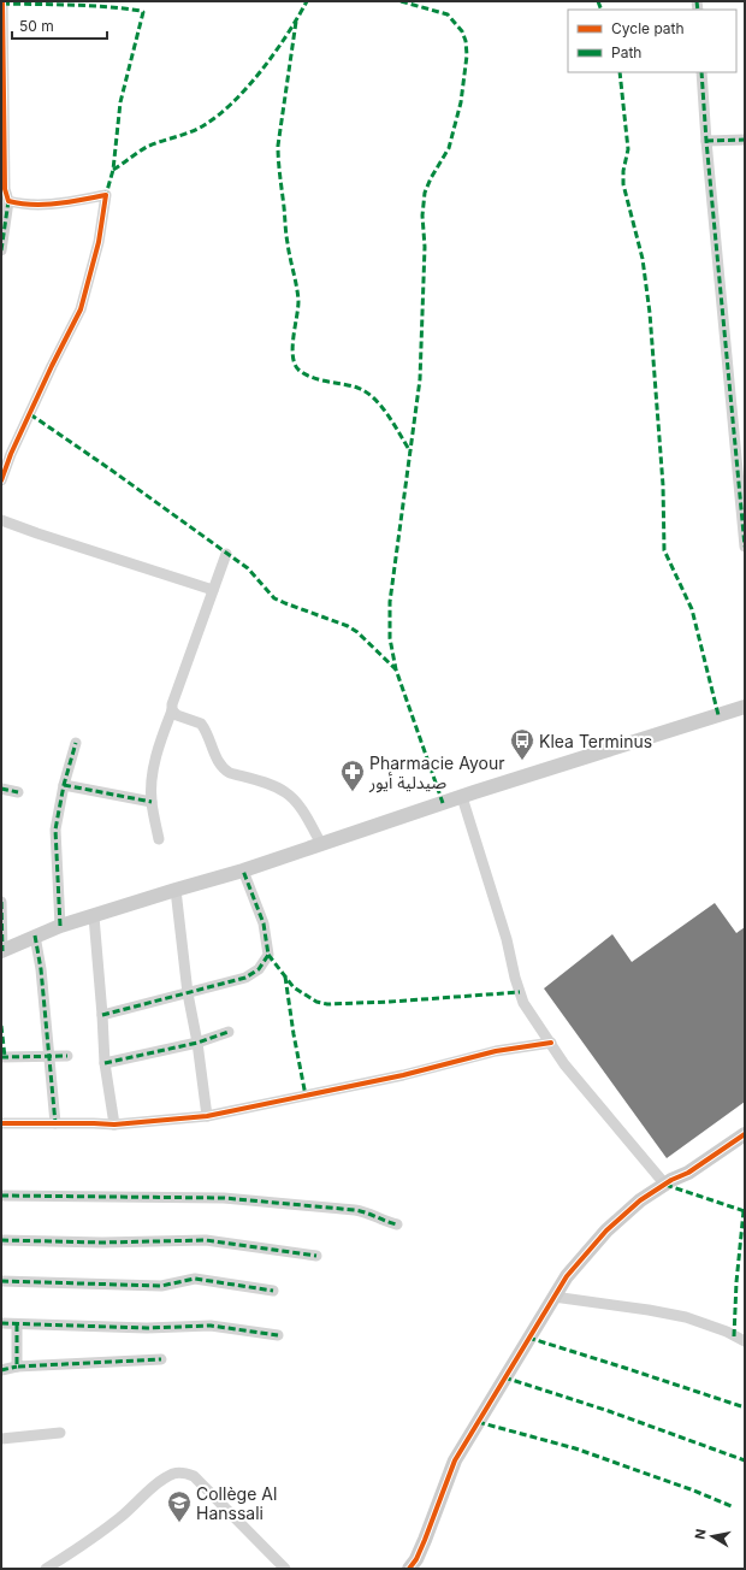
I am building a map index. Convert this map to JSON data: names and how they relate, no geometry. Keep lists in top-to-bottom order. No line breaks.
{"places":{"bus stop":["Klea Terminus"],"pharmacy":["Pharmacie Ayour صيدلية أيور"],"school or university":["Collège Al Hanssali"]},"legend":["Cycle path","Path"],"scale_bar":"50 m","north":"left"}
